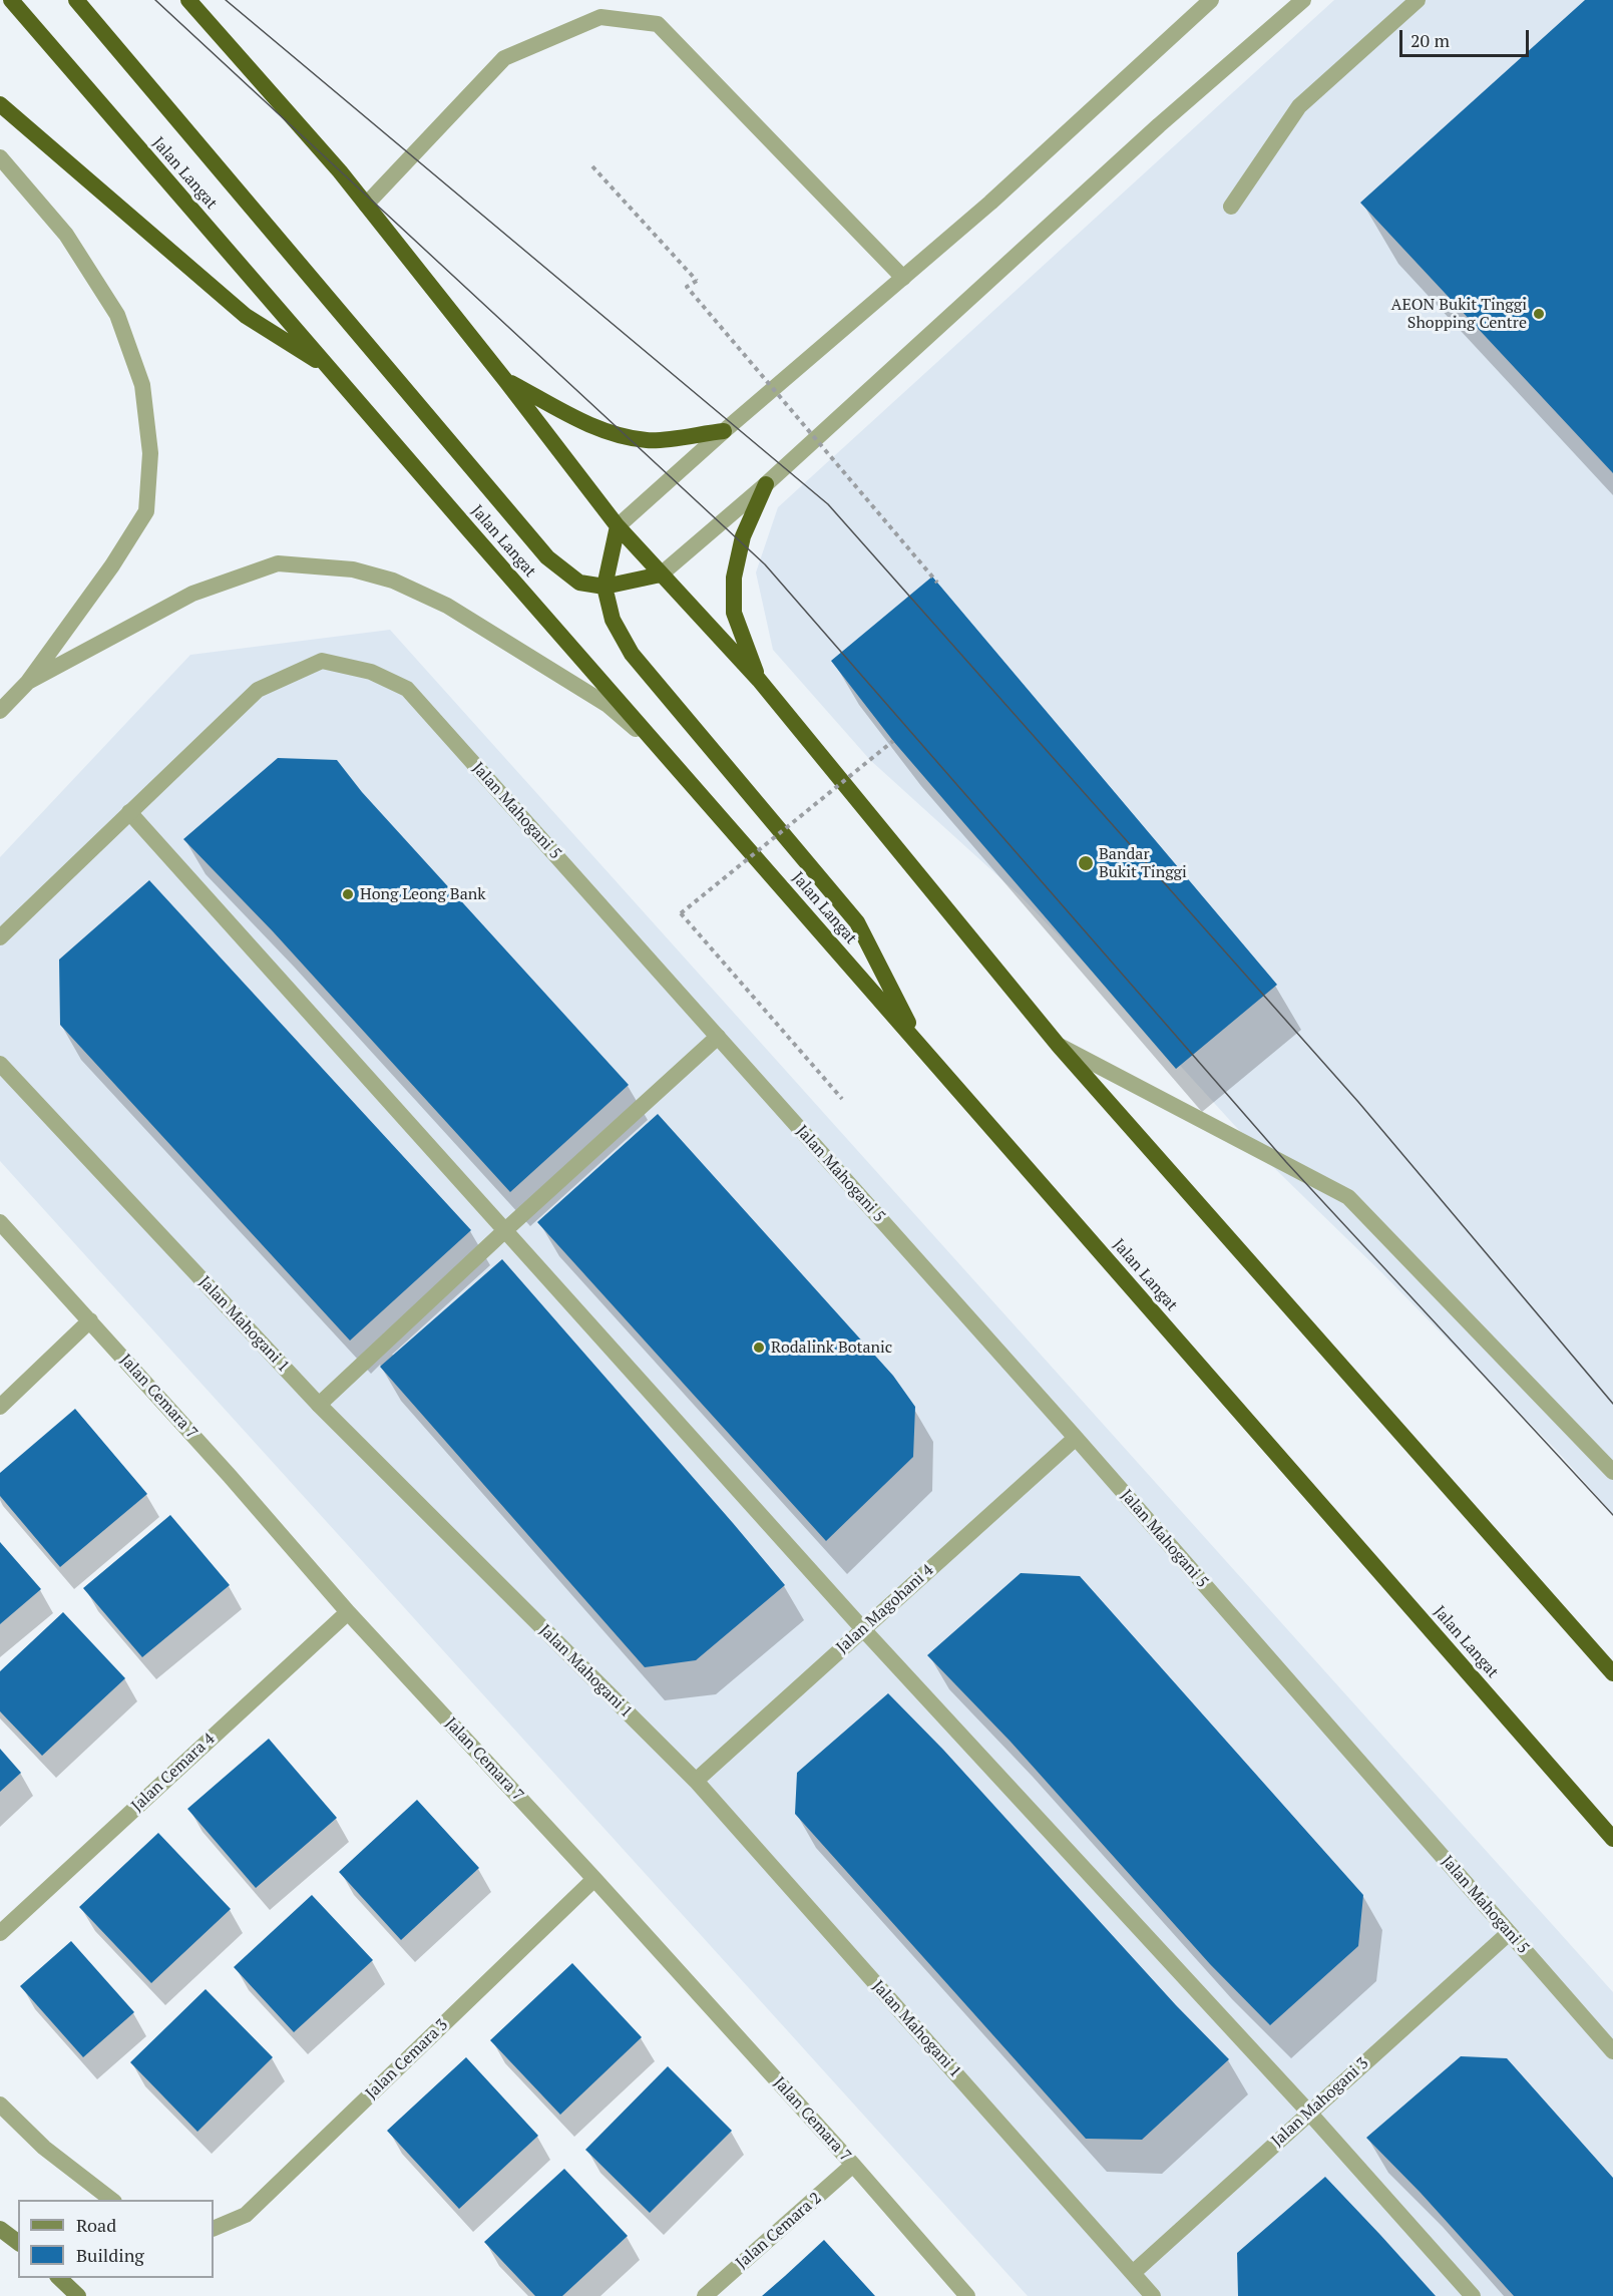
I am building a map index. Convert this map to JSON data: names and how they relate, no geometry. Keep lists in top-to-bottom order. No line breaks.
{"streets":{"highway":["Jalan Langat"],"street":["Jalan Mahogani 5","Jalan Mahogani 1","Jalan Cemara 7","Jalan Magohani 4","Jalan Cemara 4","Jalan Cemara 3","Jalan Mahogani 3","Jalan Cemara 2"]},"crossings":[["Jalan Mahogani 5","Jalan Magohani 4"],["Jalan Mahogani 5","Jalan Mahogani 3"],["Jalan Mahogani 1","Jalan Magohani 4"],["Jalan Mahogani 1","Jalan Mahogani 3"],["Jalan Cemara 7","Jalan Cemara 4"],["Jalan Cemara 7","Jalan Cemara 3"],["Jalan Cemara 7","Jalan Cemara 2"]],"places":["AEON Bukit Tinggi Shopping Centre","Bandar Bukit Tinggi","Hong Leong Bank","Rodalink Botanic"],"legend":["Road","Building"],"scale_bar":"20 m"}
